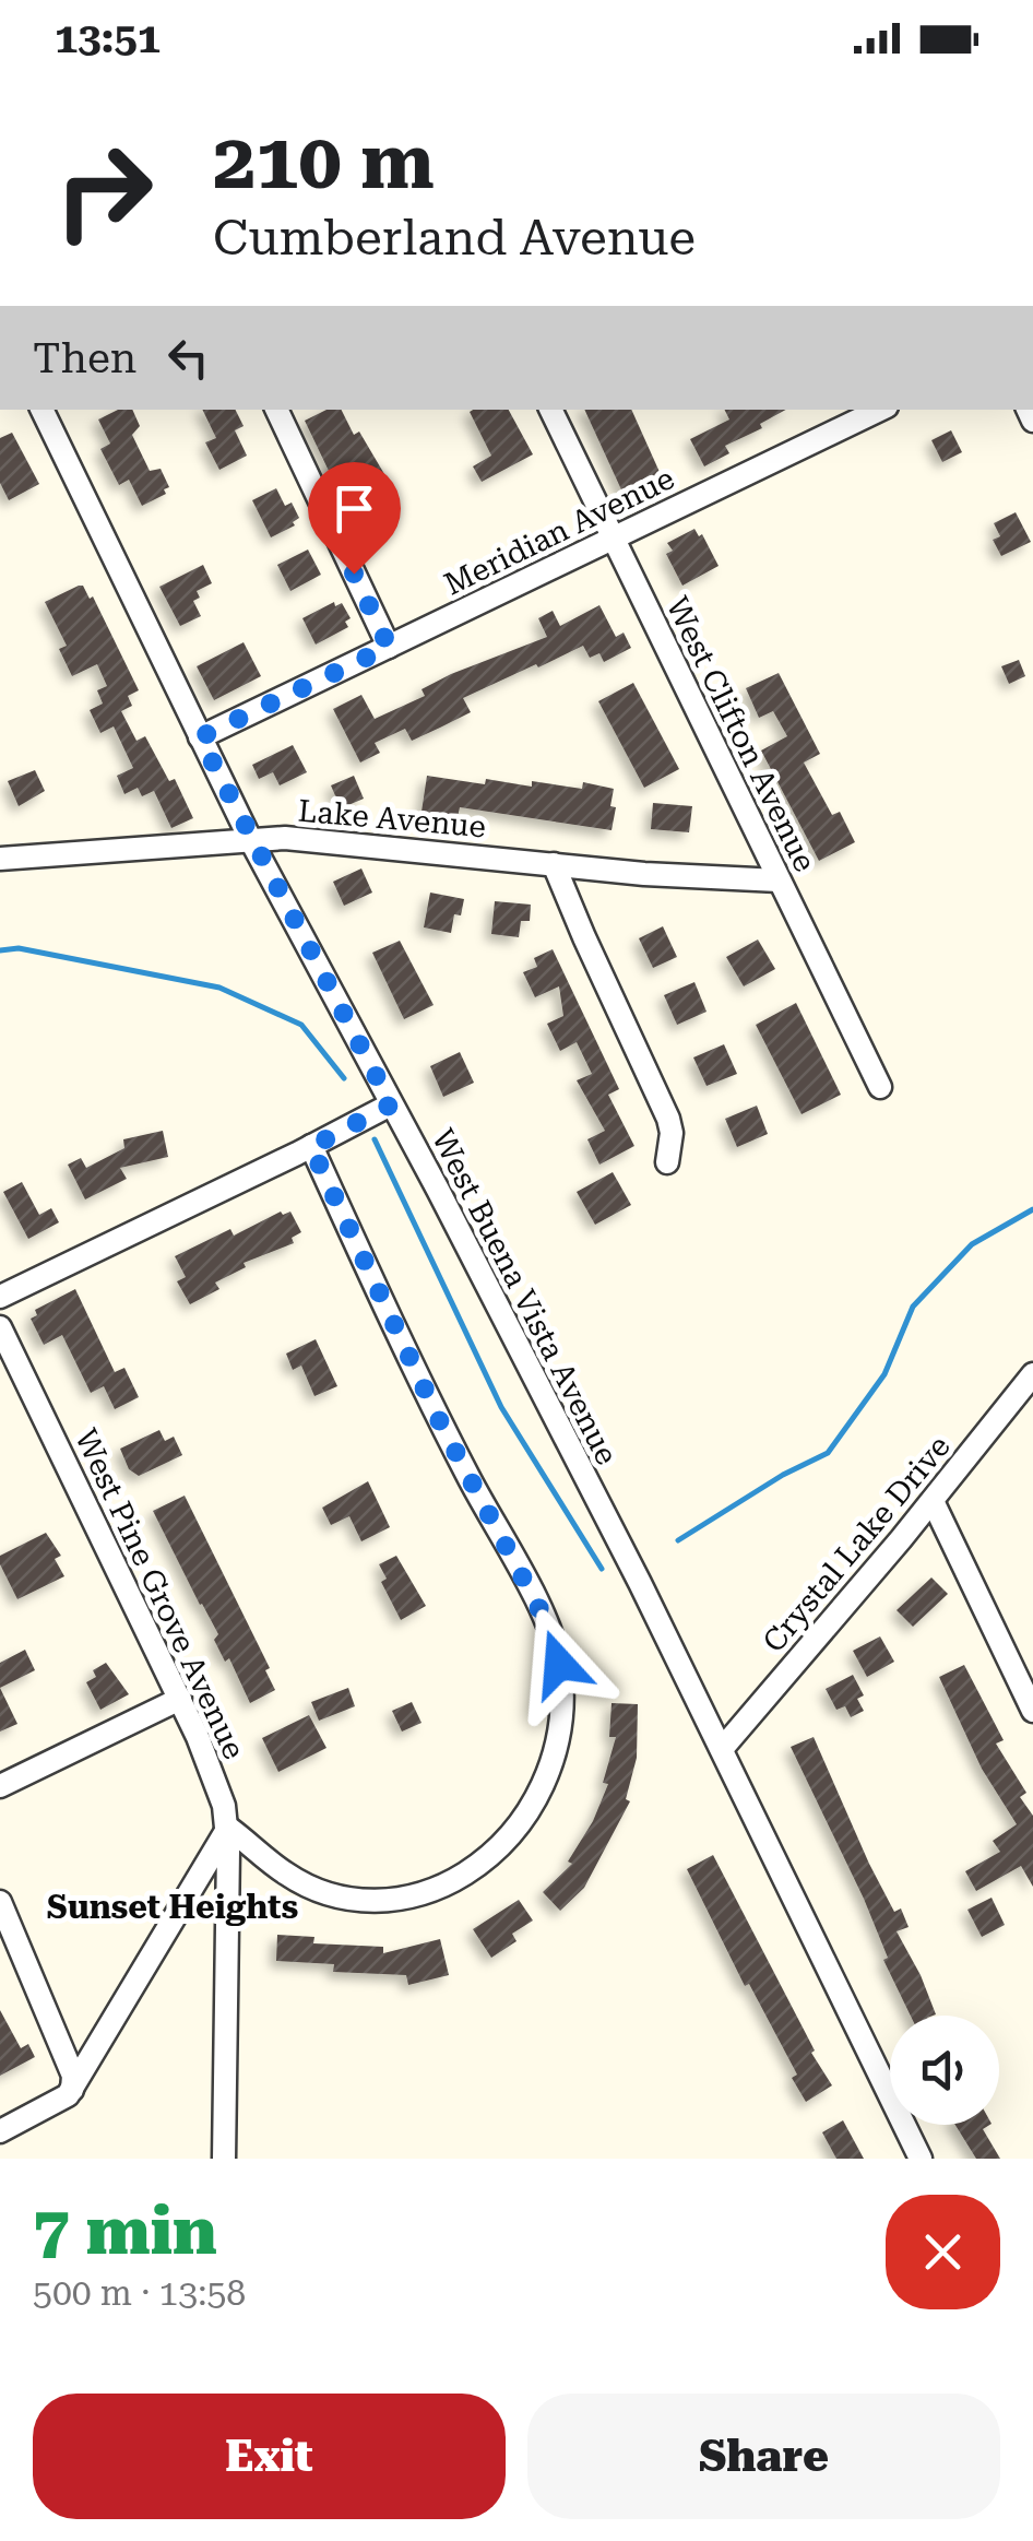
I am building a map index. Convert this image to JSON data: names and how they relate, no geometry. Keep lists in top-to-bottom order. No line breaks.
{"streets":{"street":["Meridian Avenue","West Clifton Avenue","Lake Avenue","West Buena Vista Avenue","Crystal Lake Drive","West Pine Grove Avenue"]},"crossings":[["Meridian Avenue","West Clifton Avenue"],["Meridian Avenue","West Buena Vista Avenue"],["West Clifton Avenue","Lake Avenue"],["Lake Avenue","West Buena Vista Avenue"],["West Buena Vista Avenue","Crystal Lake Drive"]],"districts":["Sunset Heights"],"page":{"status":"13:51","turn":["210 m","Cumberland Avenue"],"then":"Then","heading":["7 min","500 m · 13:58"],"buttons":["Exit","Share"]}}
